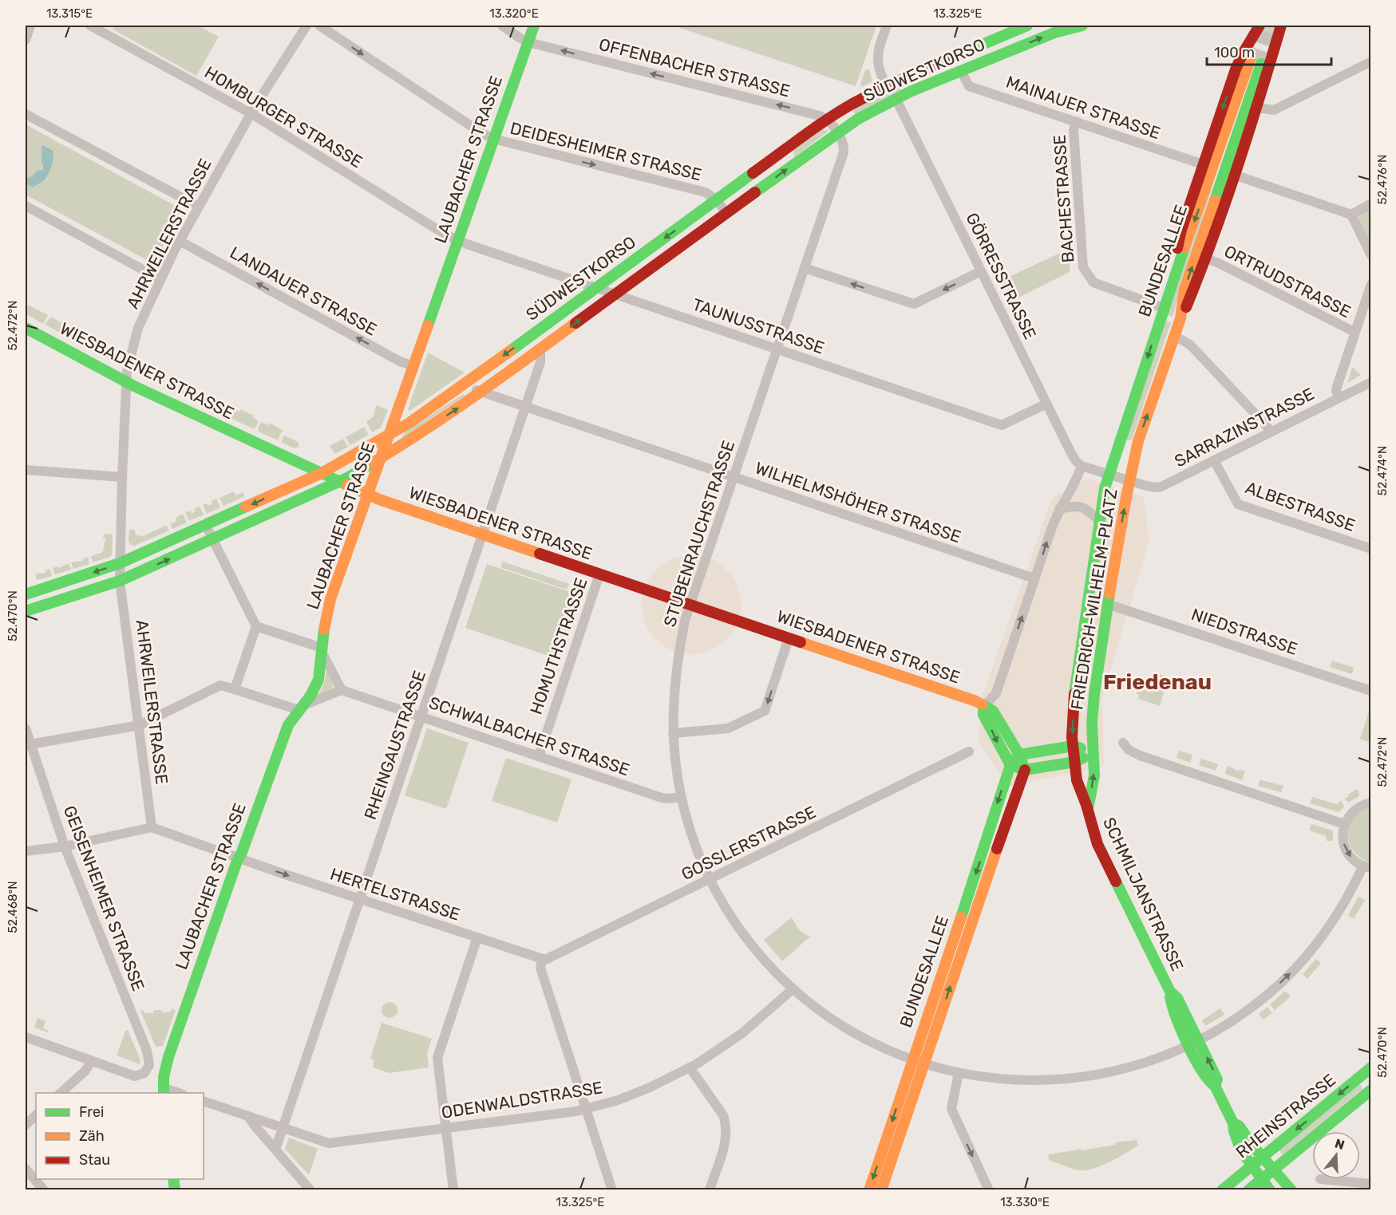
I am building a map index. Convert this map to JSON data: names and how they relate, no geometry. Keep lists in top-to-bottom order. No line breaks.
{"streets":{"street":["OFFENBACHER STRASSE","SÜDWESTKORSO","MAINAUER STRASSE","HOMBURGER STRASSE","DEIDESHEIMER STRASSE","LAUBACHER STRASSE","BACHESTRASSE","AHRWEILERSTRASSE","BUNDESALLEE","GÖRRESSTRASSE","ORTRUDSTRASSE","LANDAUER STRASSE","TAUNUSSTRASSE","WIESBADENER STRASSE","SARRAZINSTRASSE","WILHELMSHÖHER STRASSE","ALBESTRASSE","STUBENRAUCHSTRASSE","FRIEDRICH-WILHELM-PLATZ","NIEDSTRASSE","HOMUTHSTRASSE","SCHWALBACHER STRASSE","RHEINGAUSTRASSE","GOSSLERSTRASSE","HERTELSTRASSE","SCHMILJANSTRASSE","GEISENHEIMER STRASSE","ODENWALDSTRASSE","RHEINSTRASSE"]},"crossings":[["OFFENBACHER STRASSE","SÜDWESTKORSO"],["OFFENBACHER STRASSE","LAUBACHER STRASSE"],["SÜDWESTKORSO","MAINAUER STRASSE"],["SÜDWESTKORSO","DEIDESHEIMER STRASSE"],["SÜDWESTKORSO","LAUBACHER STRASSE"],["SÜDWESTKORSO","AHRWEILERSTRASSE"],["SÜDWESTKORSO","GÖRRESSTRASSE"],["SÜDWESTKORSO","TAUNUSSTRASSE"],["SÜDWESTKORSO","WIESBADENER STRASSE"],["SÜDWESTKORSO","WILHELMSHÖHER STRASSE"],["SÜDWESTKORSO","STUBENRAUCHSTRASSE"],["SÜDWESTKORSO","RHEINGAUSTRASSE"],["MAINAUER STRASSE","BACHESTRASSE"],["HOMBURGER STRASSE","LAUBACHER STRASSE"],["HOMBURGER STRASSE","AHRWEILERSTRASSE"],["HOMBURGER STRASSE","TAUNUSSTRASSE"],["DEIDESHEIMER STRASSE","LAUBACHER STRASSE"],["LAUBACHER STRASSE","LANDAUER STRASSE"],["LAUBACHER STRASSE","TAUNUSSTRASSE"],["LAUBACHER STRASSE","WIESBADENER STRASSE"],["LAUBACHER STRASSE","HERTELSTRASSE"],["BACHESTRASSE","BUNDESALLEE"],["AHRWEILERSTRASSE","LANDAUER STRASSE"],["AHRWEILERSTRASSE","WIESBADENER STRASSE"],["AHRWEILERSTRASSE","HERTELSTRASSE"],["BUNDESALLEE","SARRAZINSTRASSE"],["BUNDESALLEE","STUBENRAUCHSTRASSE"],["BUNDESALLEE","FRIEDRICH-WILHELM-PLATZ"],["GÖRRESSTRASSE","TAUNUSSTRASSE"],["GÖRRESSTRASSE","FRIEDRICH-WILHELM-PLATZ"],["TAUNUSSTRASSE","STUBENRAUCHSTRASSE"],["WIESBADENER STRASSE","STUBENRAUCHSTRASSE"],["WIESBADENER STRASSE","HOMUTHSTRASSE"],["WIESBADENER STRASSE","RHEINGAUSTRASSE"],["SARRAZINSTRASSE","ALBESTRASSE"],["SARRAZINSTRASSE","FRIEDRICH-WILHELM-PLATZ"],["WILHELMSHÖHER STRASSE","STUBENRAUCHSTRASSE"],["WILHELMSHÖHER STRASSE","RHEINGAUSTRASSE"],["STUBENRAUCHSTRASSE","SCHWALBACHER STRASSE"],["STUBENRAUCHSTRASSE","GOSSLERSTRASSE"],["STUBENRAUCHSTRASSE","SCHMILJANSTRASSE"],["STUBENRAUCHSTRASSE","ODENWALDSTRASSE"],["FRIEDRICH-WILHELM-PLATZ","NIEDSTRASSE"],["FRIEDRICH-WILHELM-PLATZ","SCHMILJANSTRASSE"],["HOMUTHSTRASSE","SCHWALBACHER STRASSE"],["SCHWALBACHER STRASSE","RHEINGAUSTRASSE"],["RHEINGAUSTRASSE","HERTELSTRASSE"],["RHEINGAUSTRASSE","ODENWALDSTRASSE"],["GOSSLERSTRASSE","HERTELSTRASSE"],["SCHMILJANSTRASSE","RHEINSTRASSE"]],"one_way":["OFFENBACHER STRASSE","DEIDESHEIMER STRASSE","LANDAUER STRASSE"],"districts":["Friedenau"],"legend":["Frei","Zäh","Stau"],"scale_bar":"100 m","north":"top","coordinates":["13.315°E","13.320°E","13.325°E","52.476°N","52.472°N","52.474°N","52.470°N","52.468°N","13.330°E"]}
